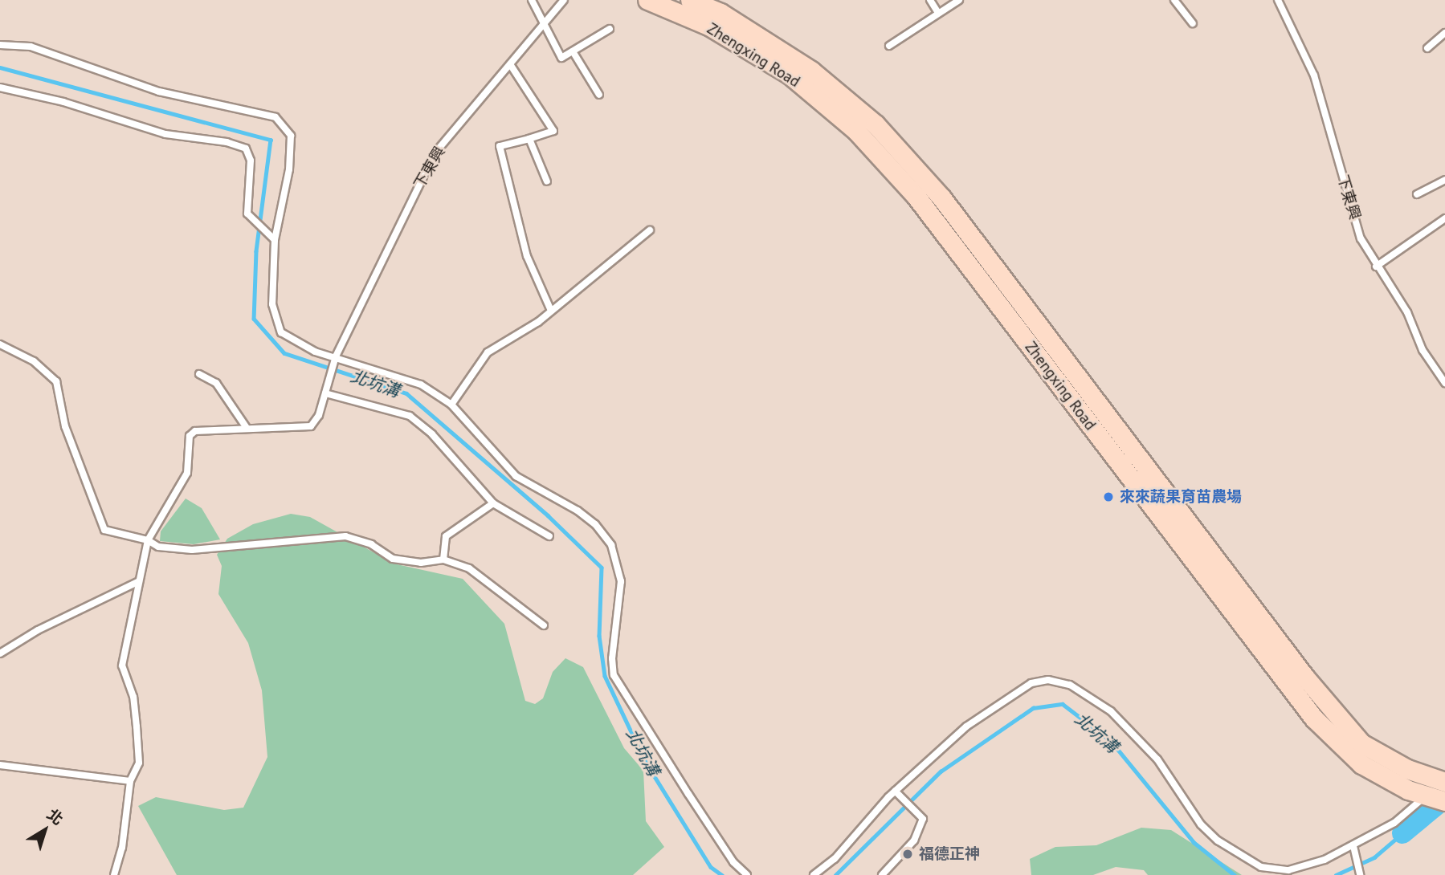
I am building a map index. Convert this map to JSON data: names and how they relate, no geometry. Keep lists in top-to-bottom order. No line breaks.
{"streets":{"main road":["Zhengxing Road"],"lane":["下東興"]},"water":["北坑溝"],"places":["來來蔬果育苗農場","福德正神"],"north":"top right"}
